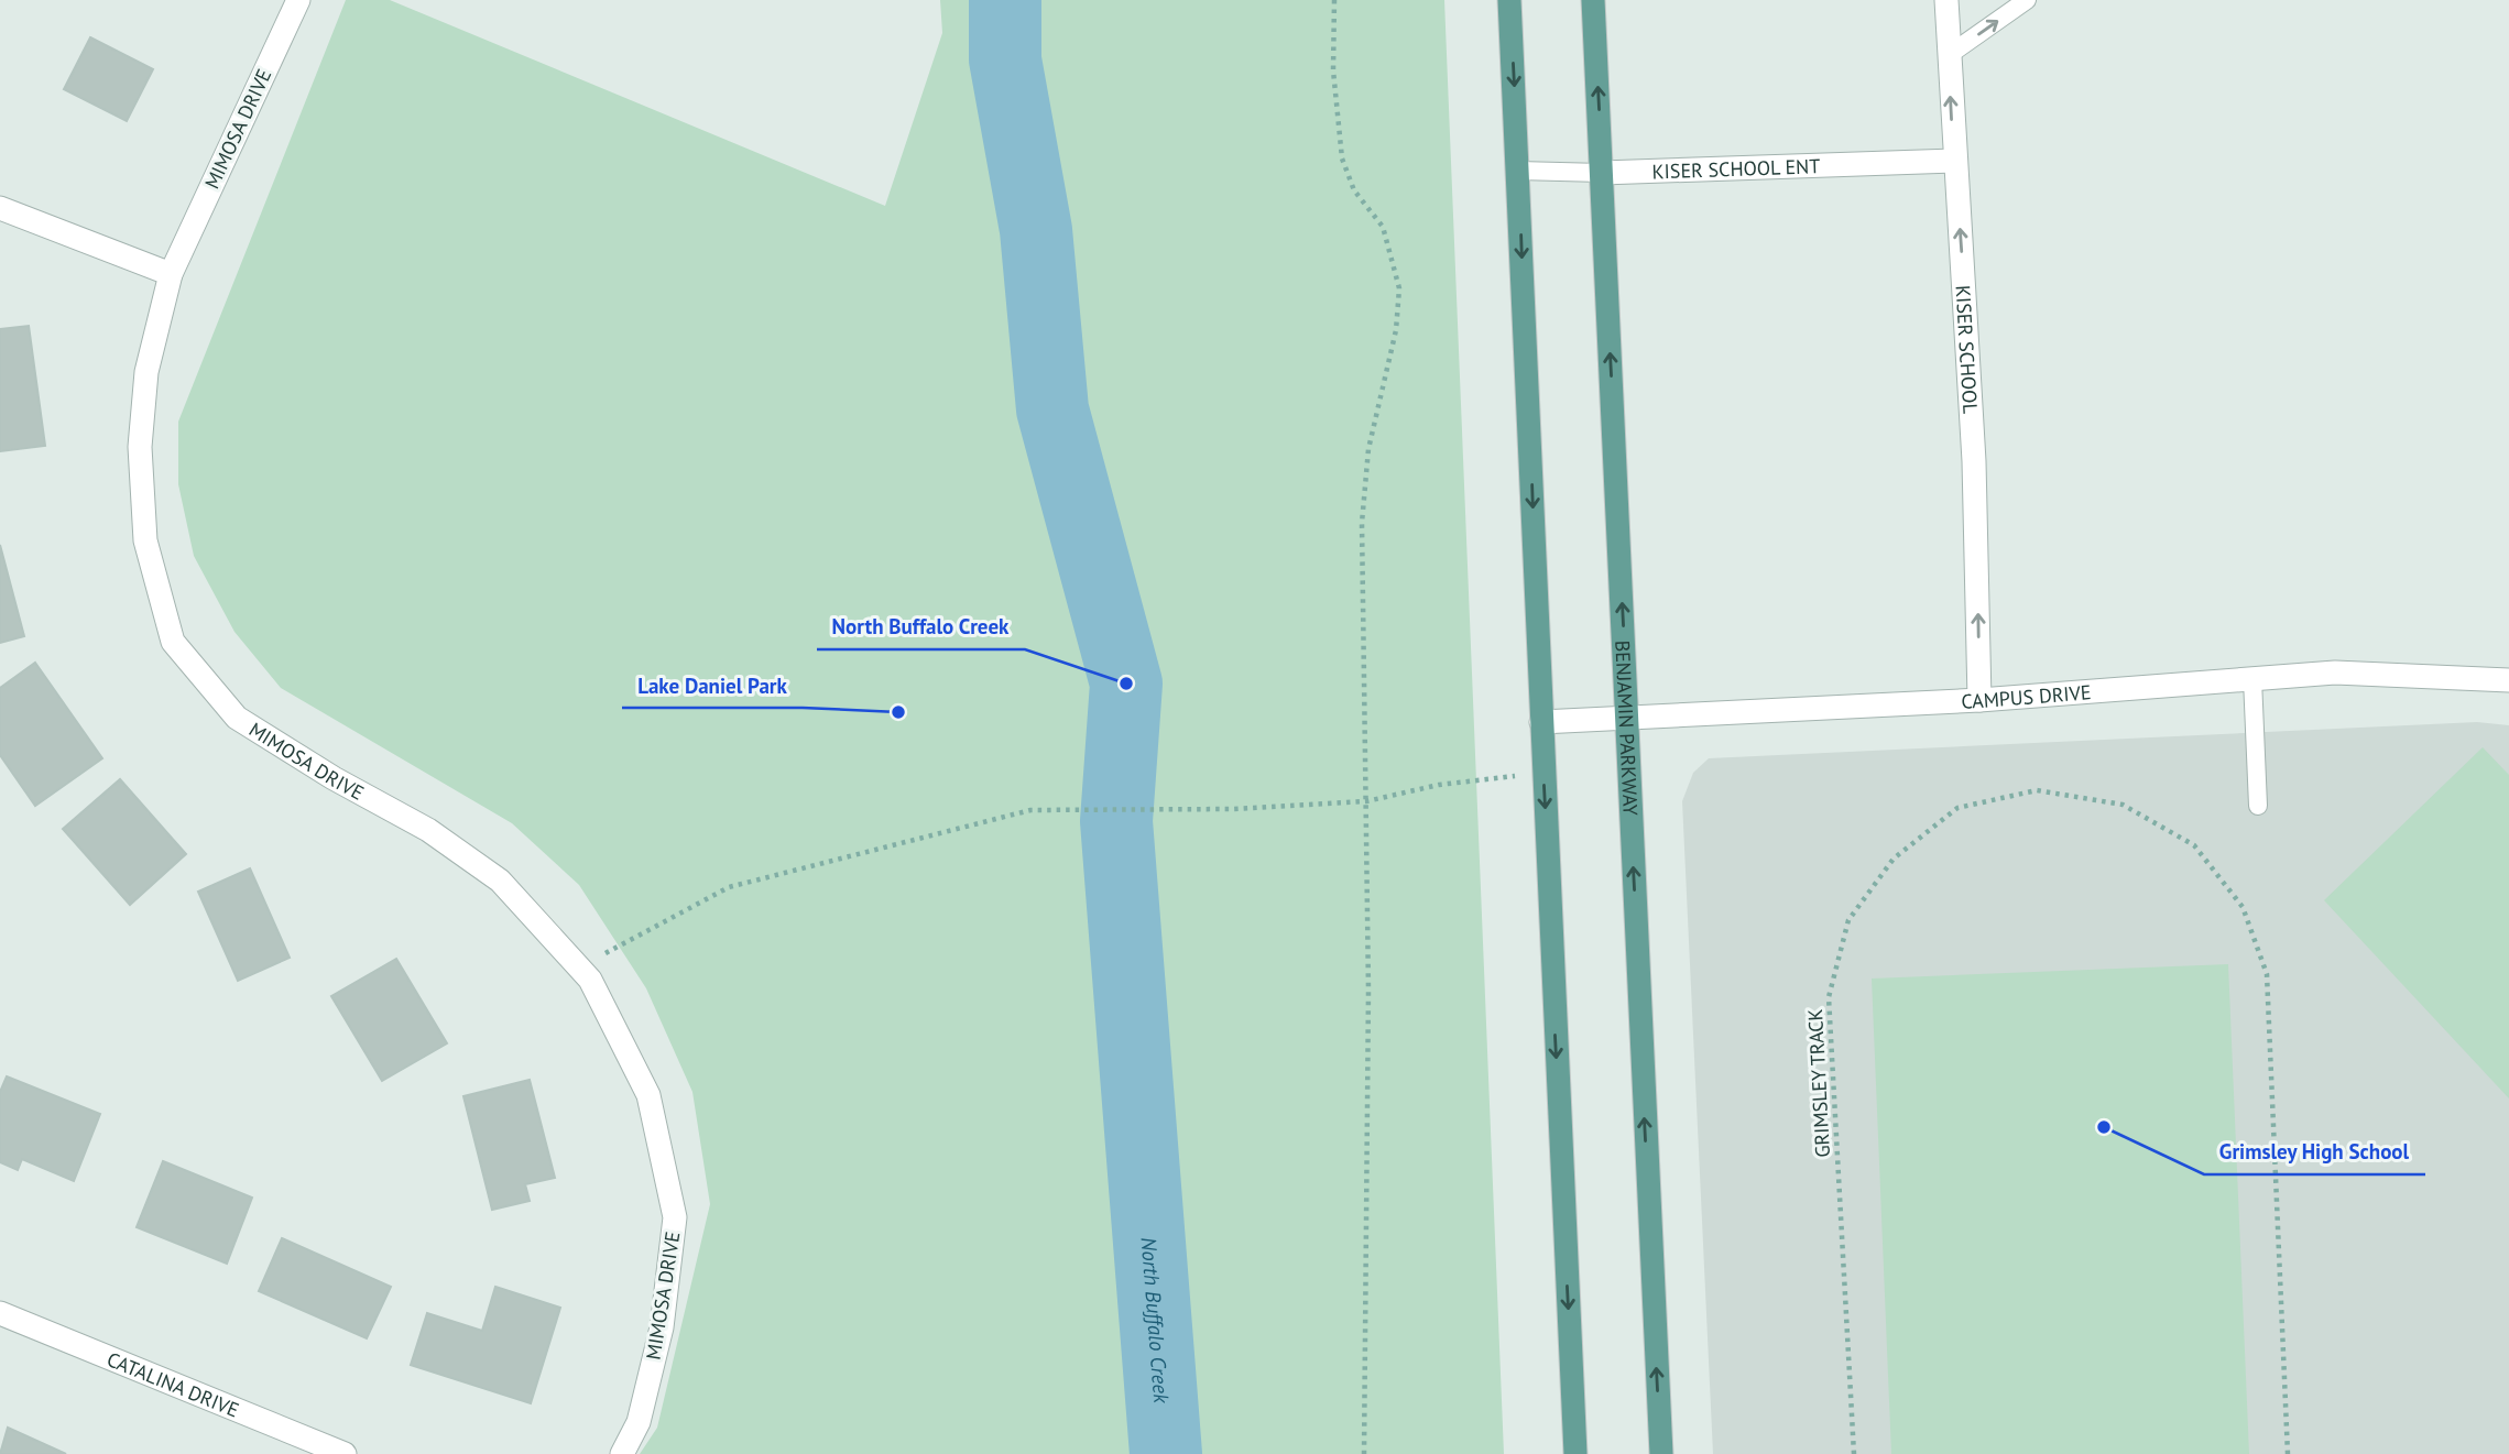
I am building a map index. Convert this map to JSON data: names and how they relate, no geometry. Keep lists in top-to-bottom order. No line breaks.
{"streets":{"main road":["BENJAMIN PARKWAY"],"street":["MIMOSA DRIVE","KISER SCHOOL ENT","KISER SCHOOL","CAMPUS DRIVE","CATALINA DRIVE"],"path":["GRIMSLEY TRACK"]},"crossings":[["KISER SCHOOL ENT","KISER SCHOOL"],["KISER SCHOOL ENT","BENJAMIN PARKWAY"],["KISER SCHOOL","CAMPUS DRIVE"],["CAMPUS DRIVE","BENJAMIN PARKWAY"]],"one_way":["KISER SCHOOL"],"water":["North Buffalo Creek"],"places":["North Buffalo Creek","Lake Daniel Park","Grimsley High School"]}
